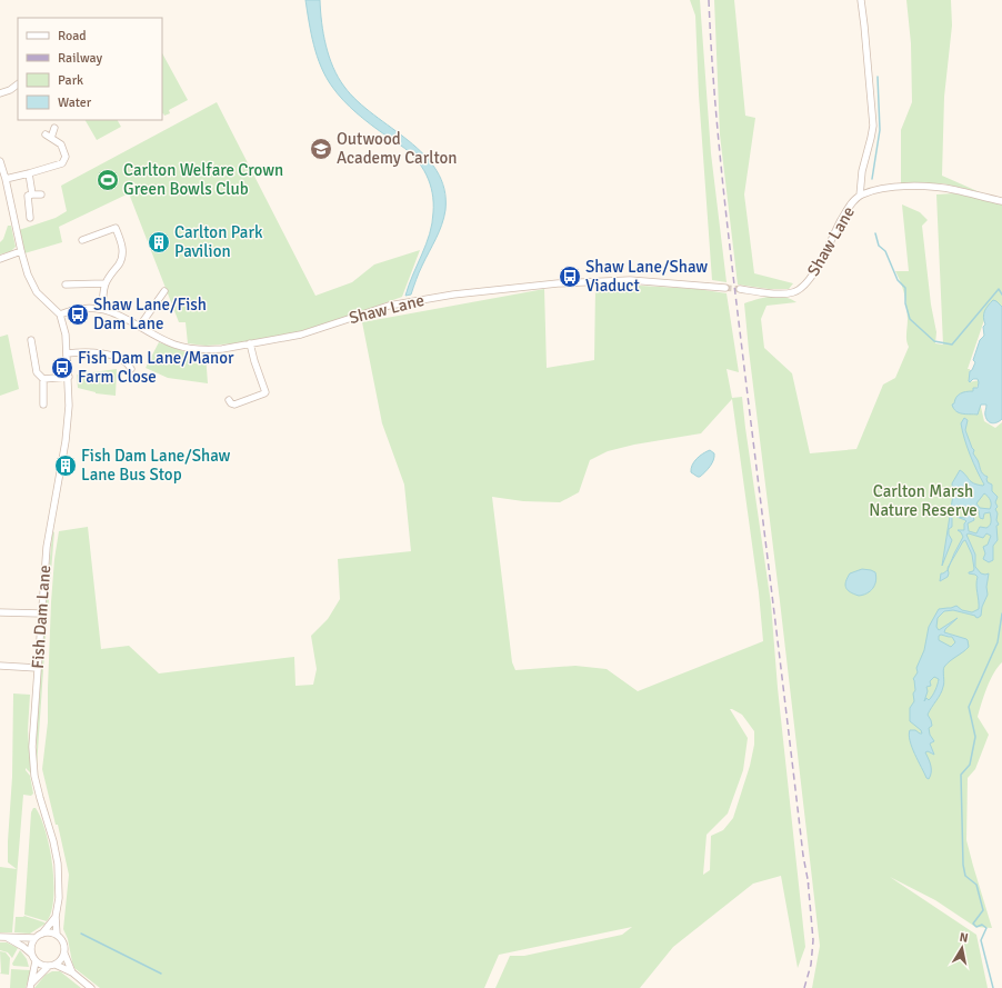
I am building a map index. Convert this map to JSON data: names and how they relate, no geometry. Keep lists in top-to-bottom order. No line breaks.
{"streets":{"street":["Shaw Lane","Fish Dam Lane"]},"crossings":[["Shaw Lane","Fish Dam Lane"]],"parks":["Carlton Marsh Nature Reserve"],"places":{"school or university":["Outwood Academy Carlton"],"sports":["Carlton Welfare Crown Green Bowls Club"],"building":["Carlton Park Pavilion","Fish Dam Lane/Shaw Lane Bus Stop"],"bus stop":["Shaw Lane/Shaw Viaduct","Shaw Lane/Fish Dam Lane","Fish Dam Lane/Manor Farm Close"]},"legend":["Road","Railway","Park","Water"],"north":"top"}
